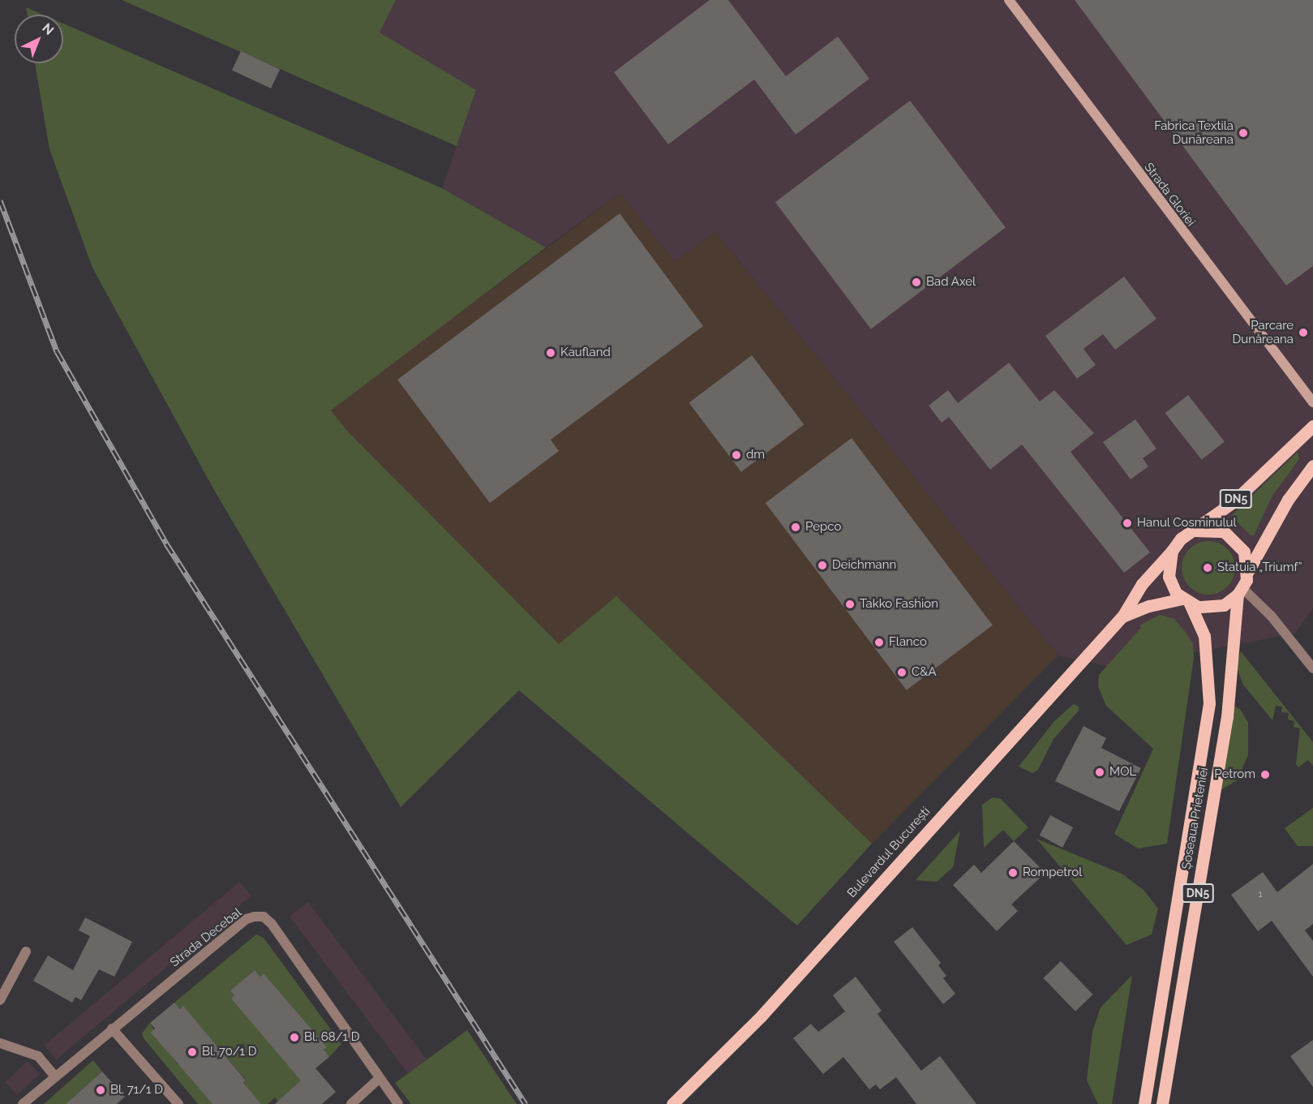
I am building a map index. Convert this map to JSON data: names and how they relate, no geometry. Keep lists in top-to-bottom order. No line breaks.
{"streets":{"main road":["Strada Gloriei","DN5","Șoseaua Prieteniei","Bulevardul București"],"street":["Strada Decebal"]},"crossings":[["DN5","Șoseaua Prieteniei"],["DN5","Bulevardul București"],["Șoseaua Prieteniei","Bulevardul București"]],"places":["Fabrica Textila Dunăreana","Bad Axel","Parcare Dunăreana","Kaufland","dm","Hanul Cosminulul","Pepco","Deichmann","Statuia „Triumf”","Takko Fashion","Flanco","C&A","MOL","Petrom","Rompetrol","Bl. 68/1 D","Bl. 70/1 D","Bl. 71/1 D"],"house_numbers":["1"],"north":"top right"}
